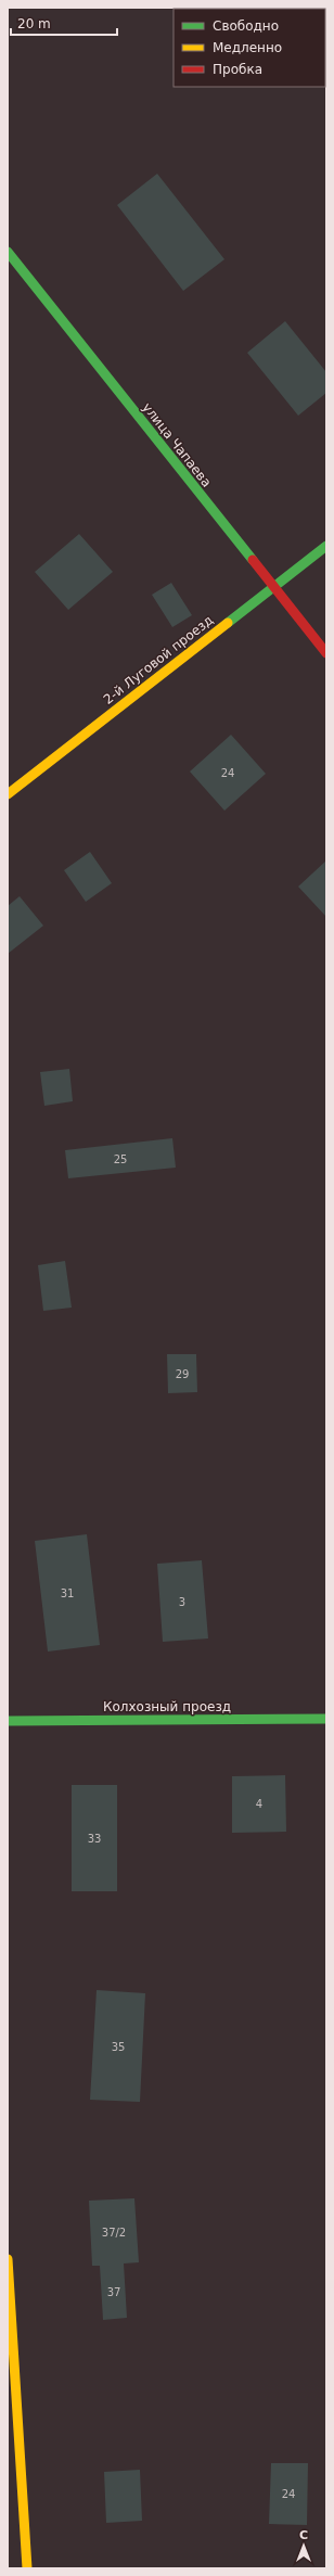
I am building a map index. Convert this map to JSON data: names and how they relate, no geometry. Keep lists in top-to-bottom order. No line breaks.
{"streets":{"street":["улица Чапаева","2-й Луговой проезд","Колхозный проезд"]},"crossings":[["улица Чапаева","2-й Луговой проезд"]],"house_numbers":["24","25","29","31","3","4","33","35","37/2","37","24"],"legend":["Свободно","Медленно","Пробка"],"scale_bar":"20 m","north":"top"}
